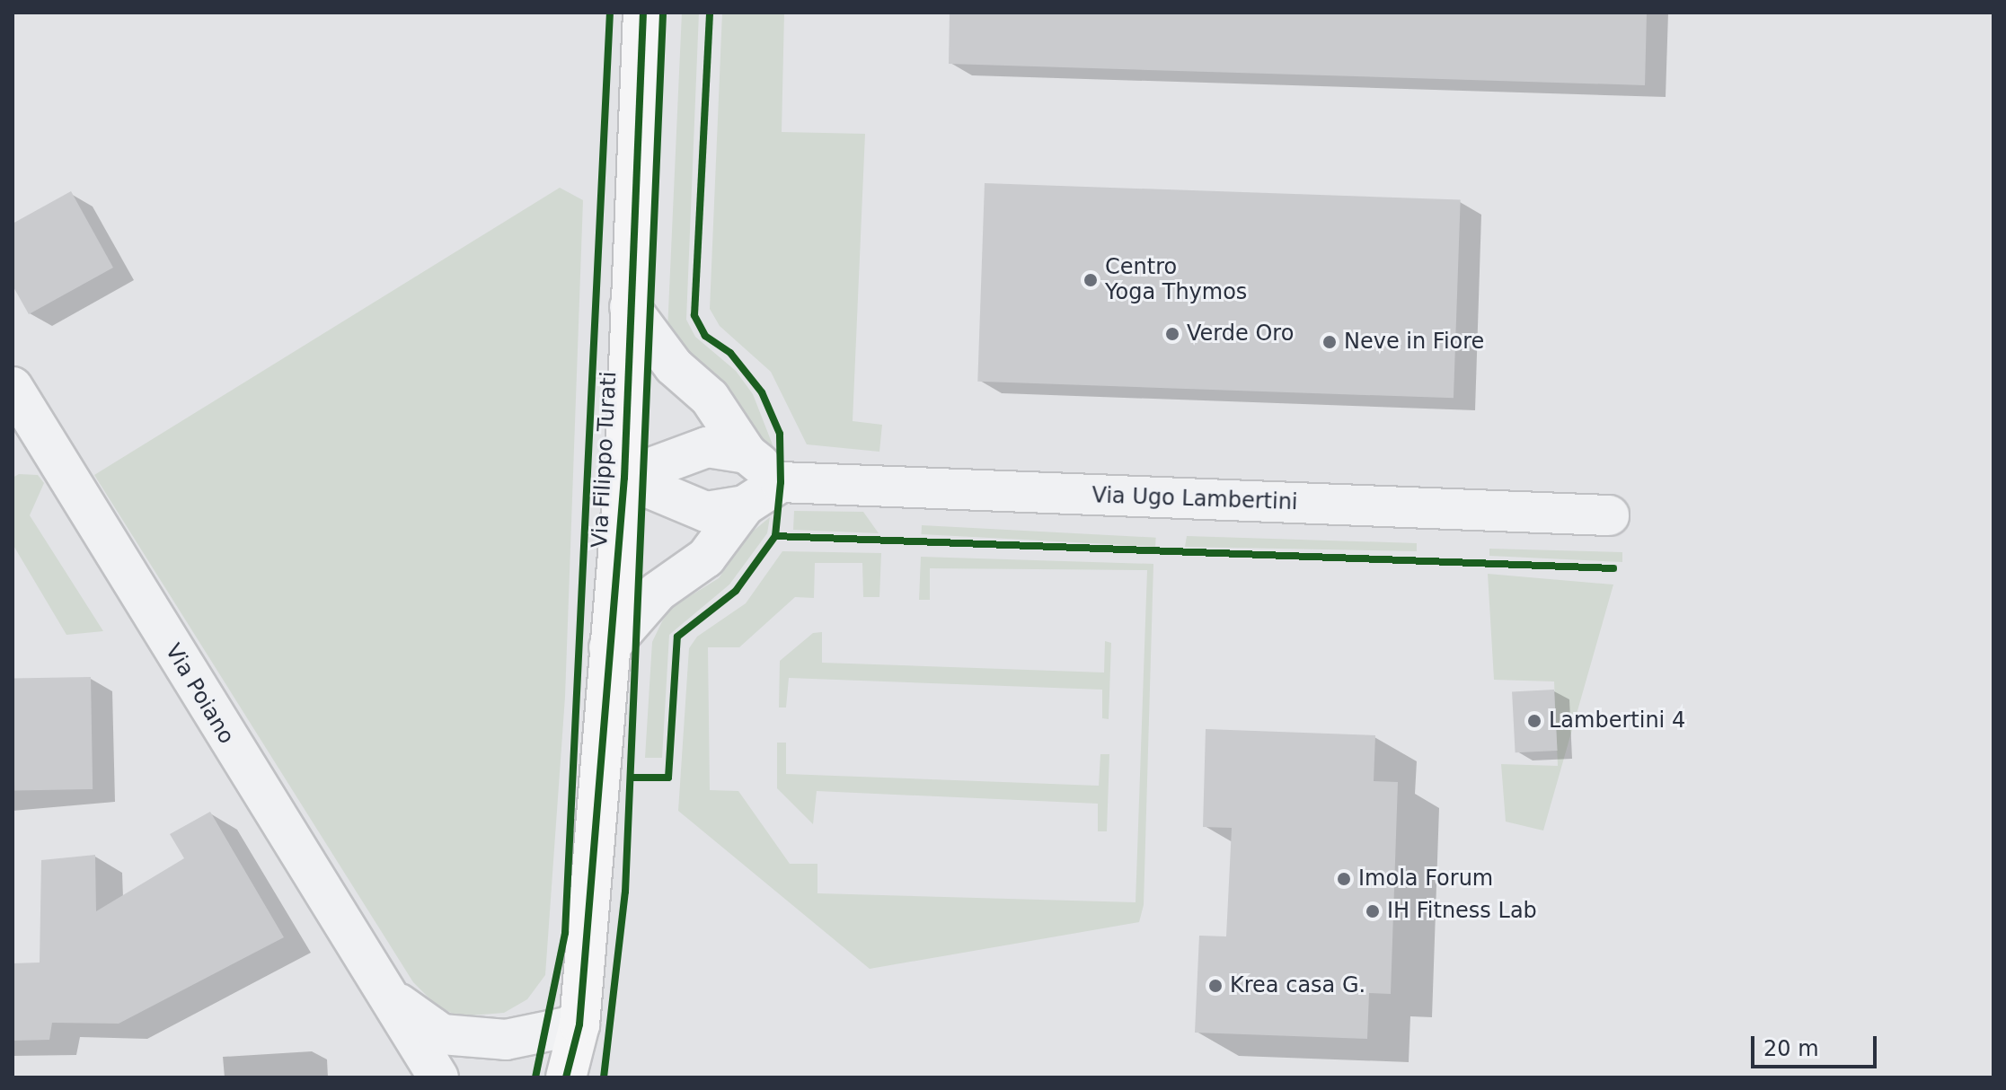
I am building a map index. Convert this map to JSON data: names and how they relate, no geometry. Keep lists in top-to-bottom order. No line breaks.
{"streets":{"main road":["Via Filippo Turati"],"street":["Via Ugo Lambertini","Via Poiano"]},"crossings":[["Via Filippo Turati","Via Poiano"]],"places":["Centro Yoga Thymos","Verde Oro","Neve in Fiore","Lambertini 4","Imola Forum","IH Fitness Lab","Krea casa G."],"scale_bar":"20 m"}
